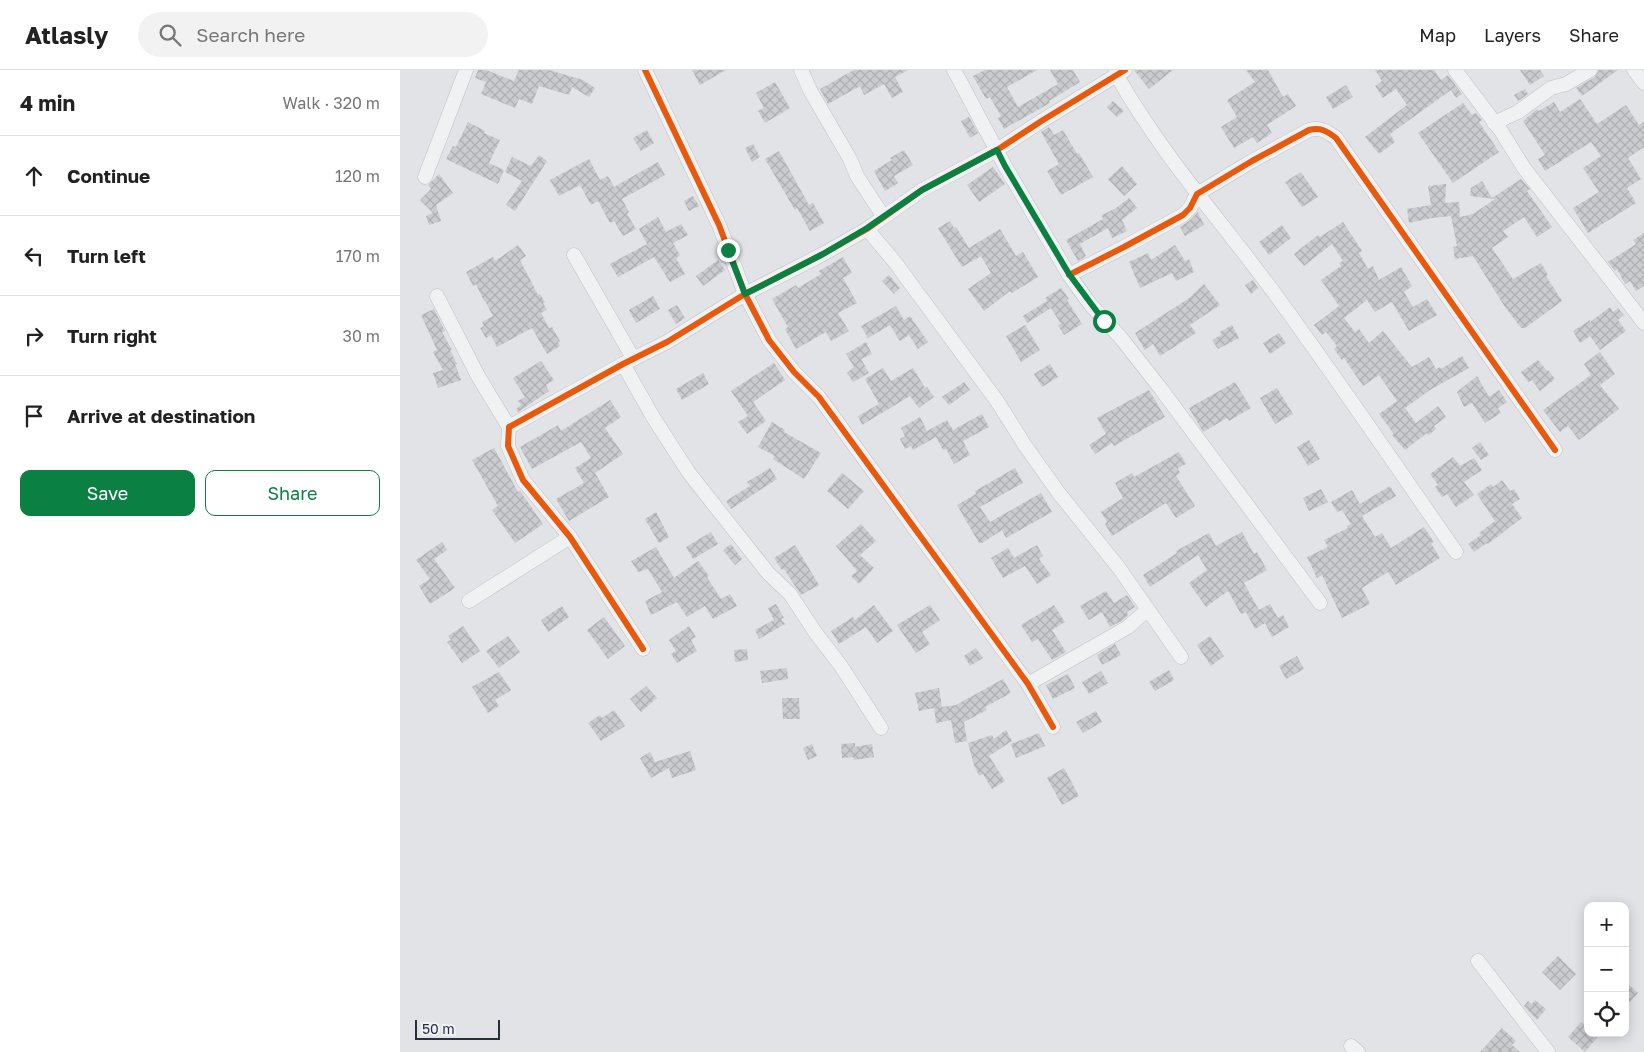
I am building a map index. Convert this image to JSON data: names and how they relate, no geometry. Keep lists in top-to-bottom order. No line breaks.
{"scale_bar":"50 m","page":{"header":"Atlasly","search":"Search here","nav":["Map","Layers","Share"],"heading":["4 min","Walk · 320 m"],"list":[["Continue","120 m"],["Turn left","170 m"],["Turn right","30 m"],"Arrive at destination"],"buttons":["Save","Share"],"map_buttons":["+","−"],"scale":"50 m"}}
